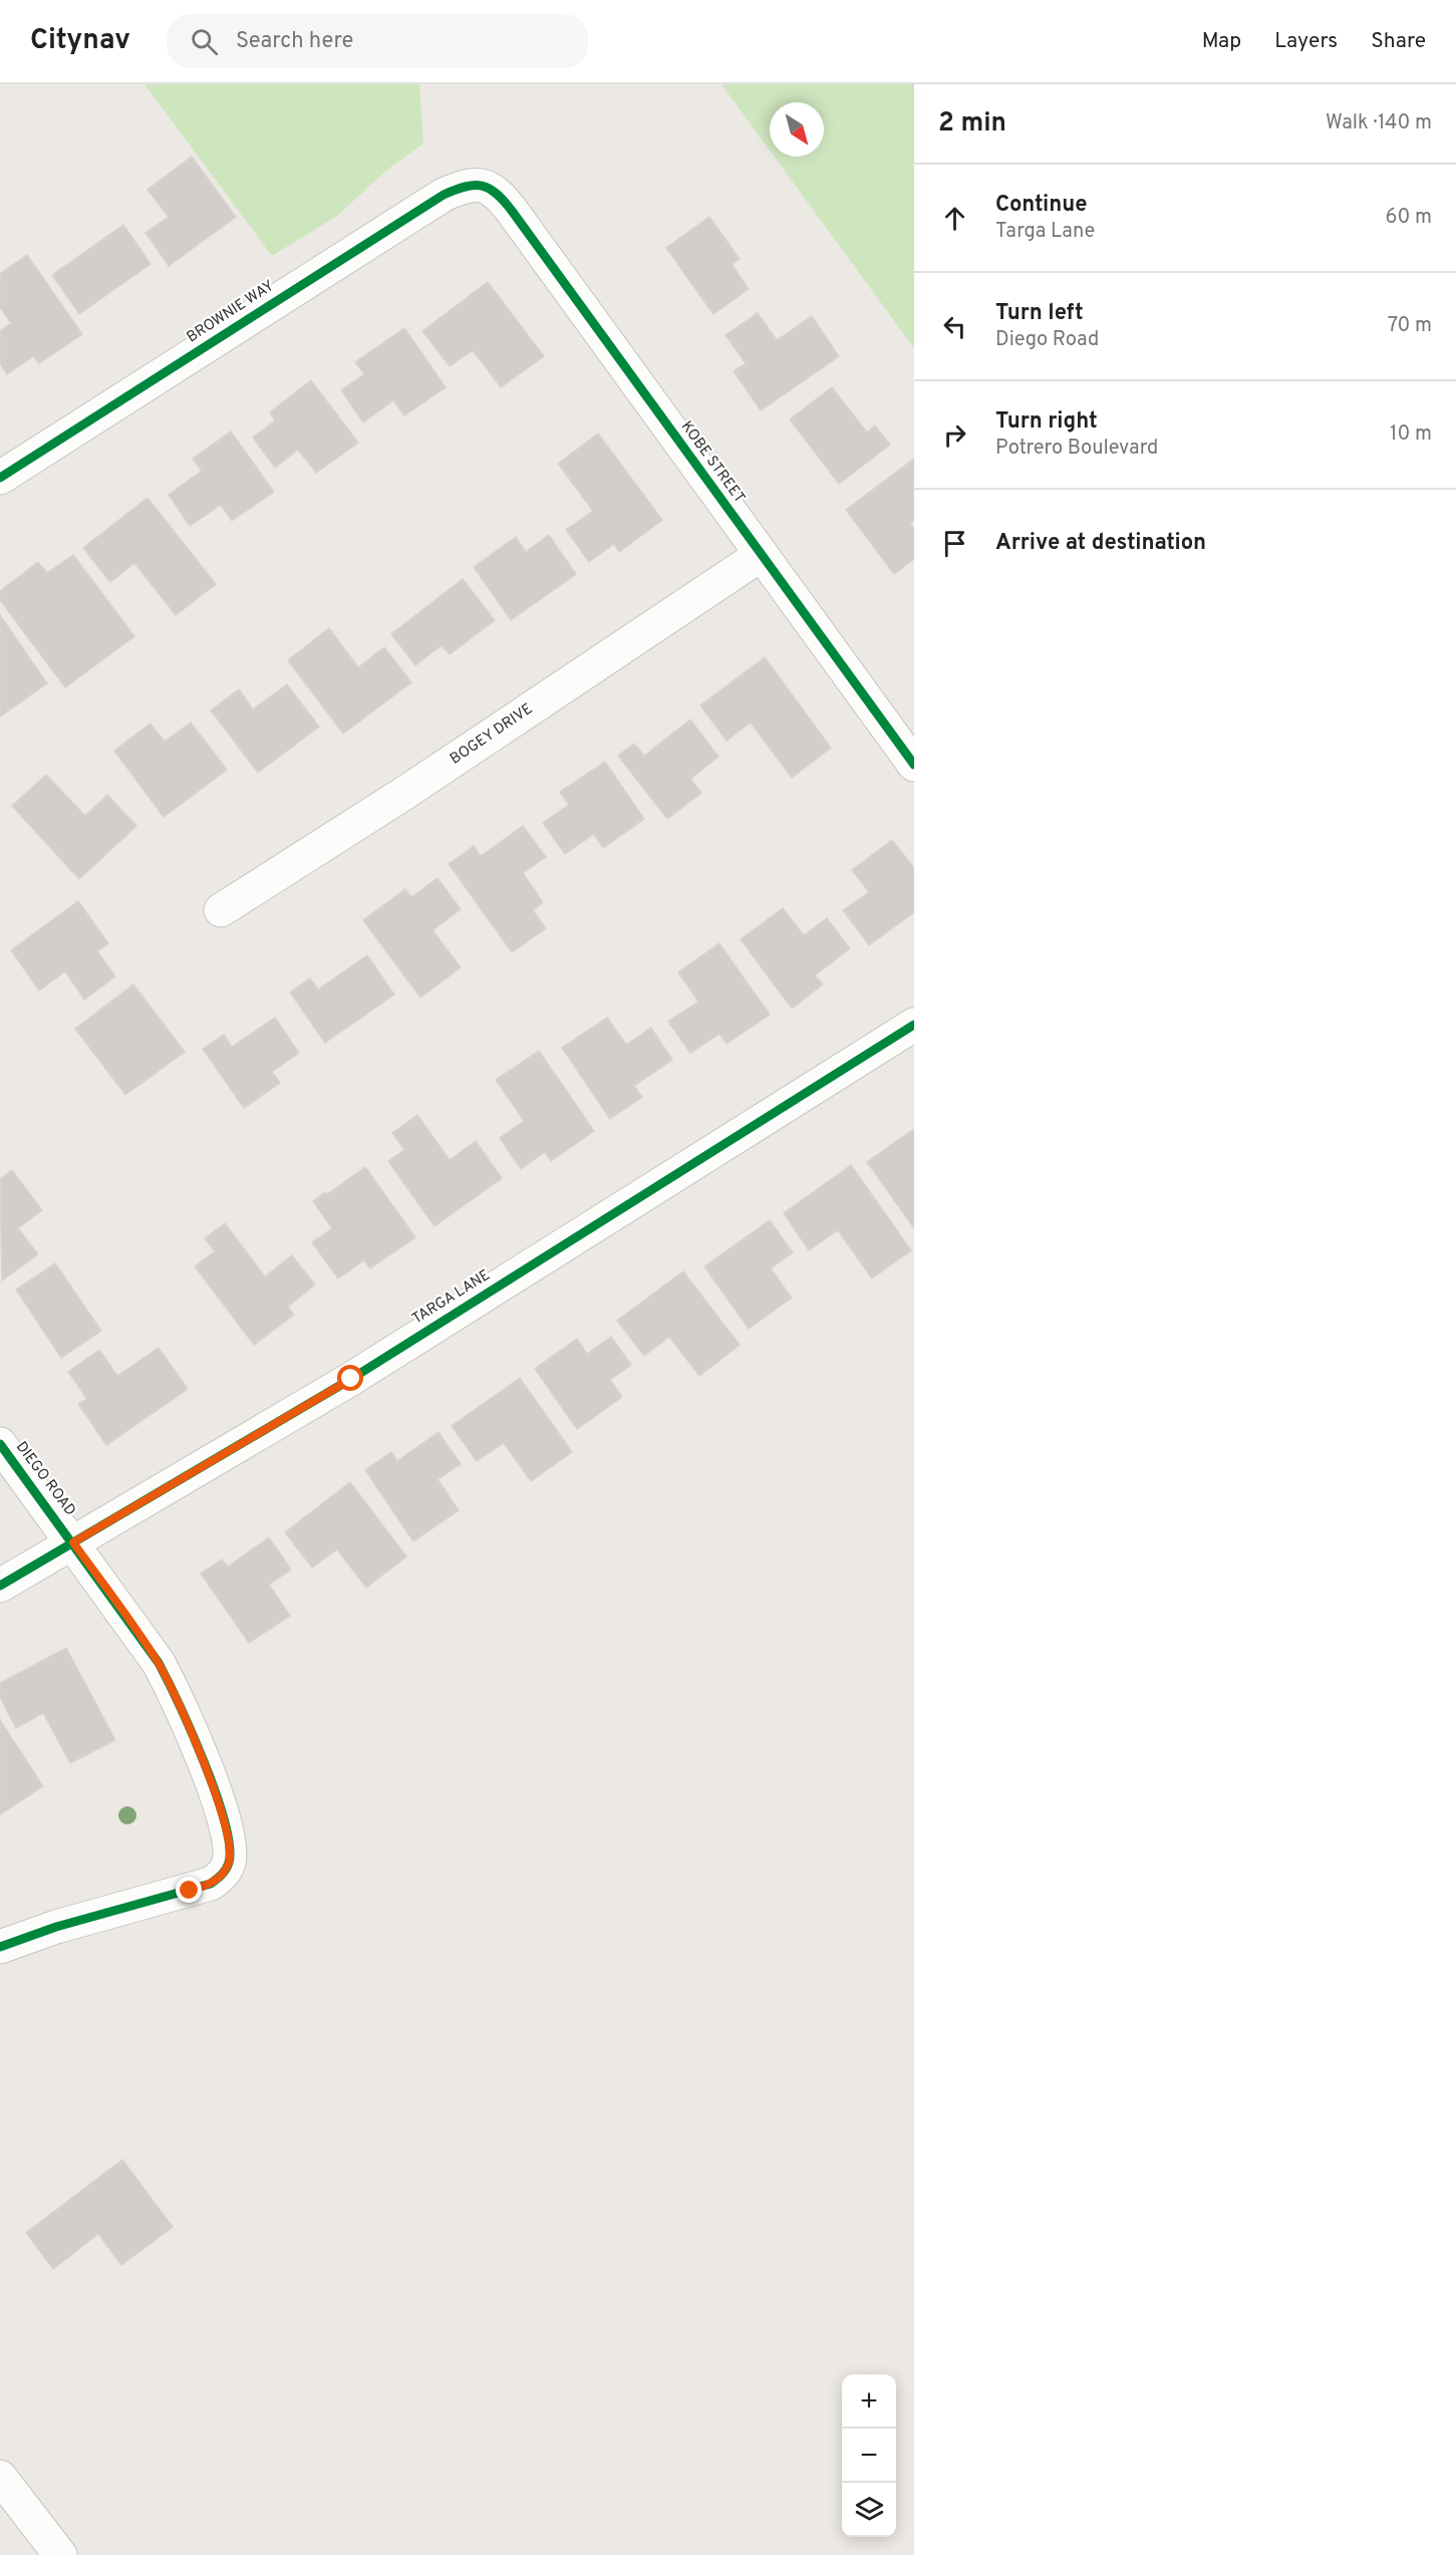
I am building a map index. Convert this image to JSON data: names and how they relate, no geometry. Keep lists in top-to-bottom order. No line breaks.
{"streets":{"street":["BROWNIE WAY","KOBE STREET","BOGEY DRIVE","TARGA LANE","DIEGO ROAD"]},"crossings":[["BROWNIE WAY","KOBE STREET"],["KOBE STREET","BOGEY DRIVE"],["TARGA LANE","DIEGO ROAD"]],"north":"bottom right","page":{"header":"Citynav","search":"Search here","nav":["Map","Layers","Share"],"heading":["2 min","Walk · 140 m"],"list":[["Continue","Targa Lane","60 m"],["Turn left","Diego Road","70 m"],["Turn right","Potrero Boulevard","10 m"],"Arrive at destination"],"map_buttons":["+","−"]}}
